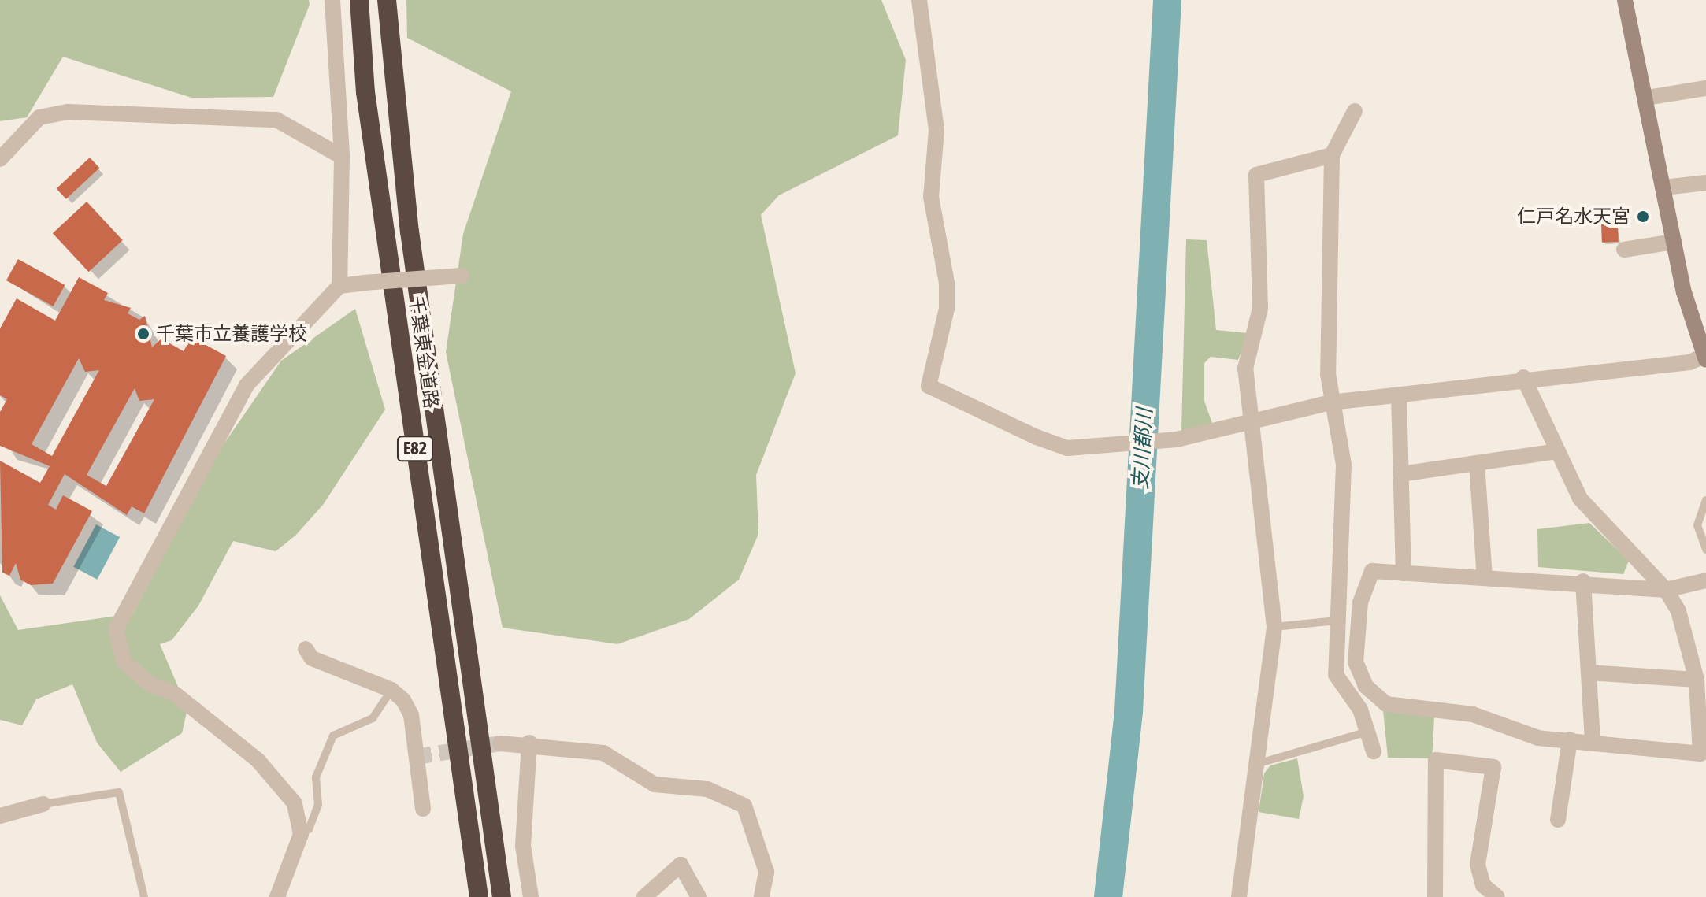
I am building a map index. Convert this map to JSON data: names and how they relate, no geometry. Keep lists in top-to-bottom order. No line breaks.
{"streets":{"highway":["千葉東金道路","E82"]},"water":["支川都川"],"places":["仁戸名水天宮","千葉市立養護学校"]}
